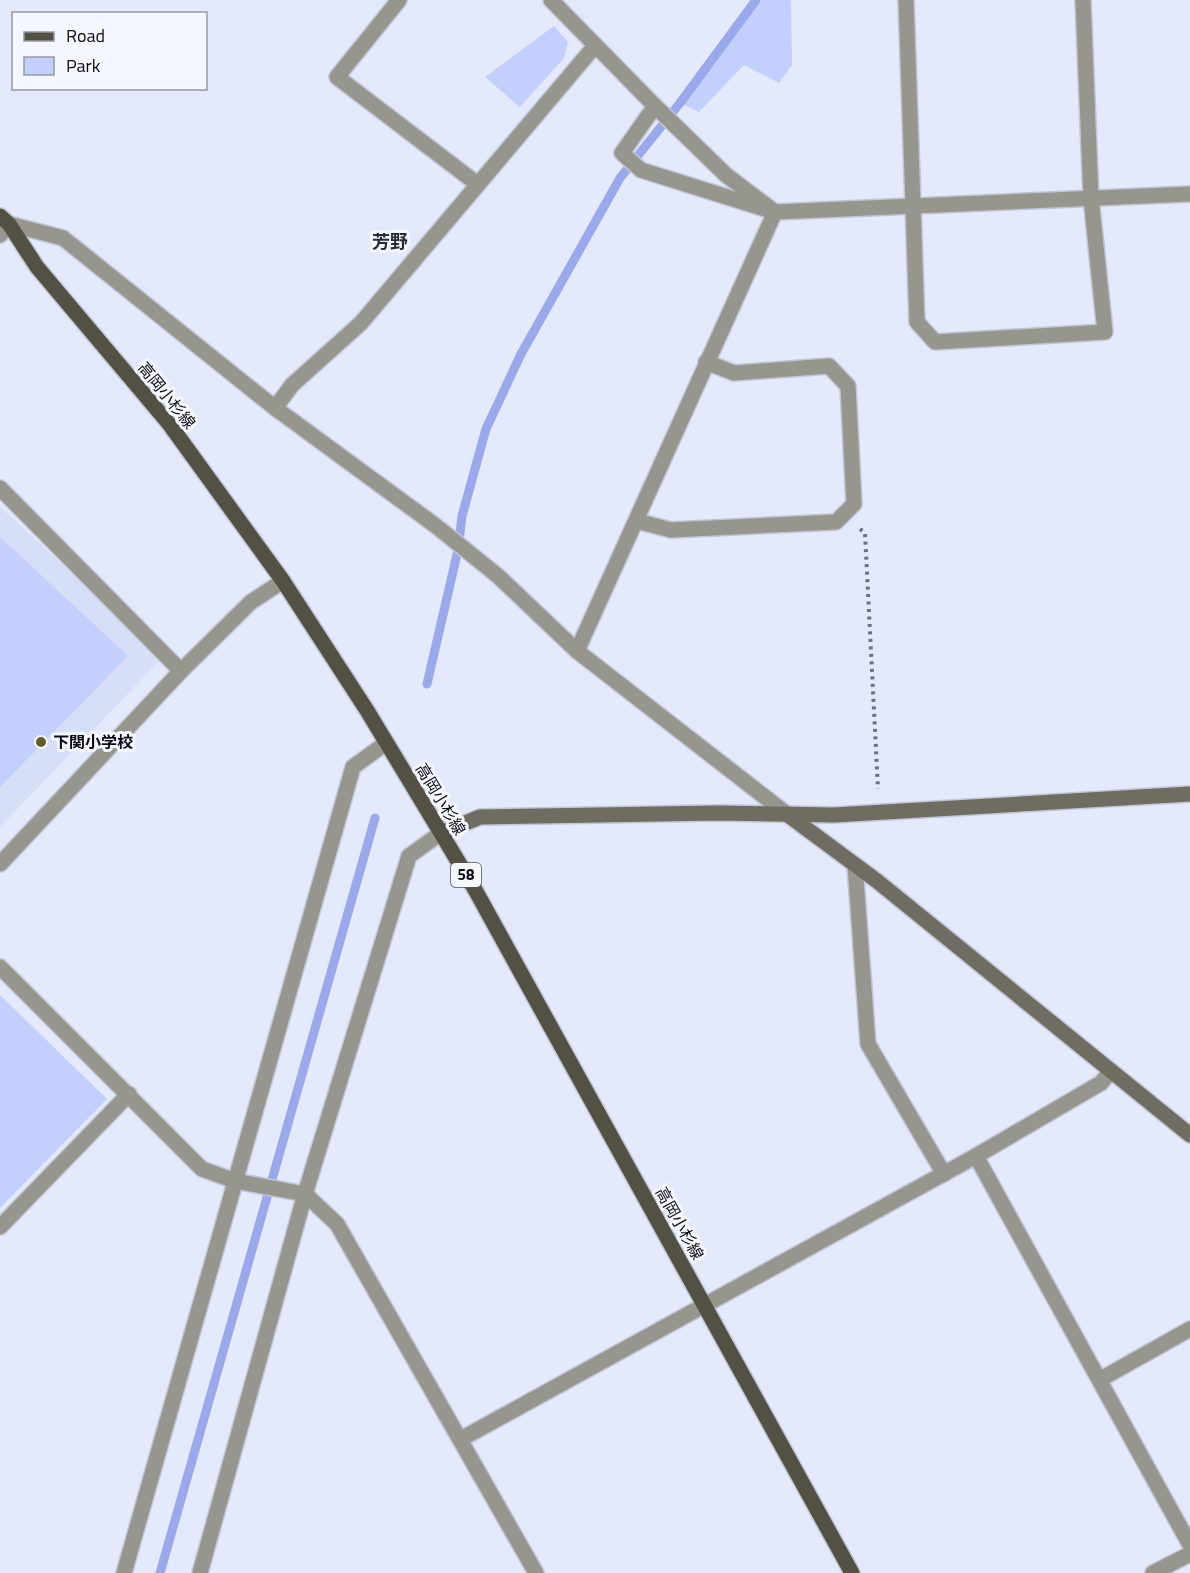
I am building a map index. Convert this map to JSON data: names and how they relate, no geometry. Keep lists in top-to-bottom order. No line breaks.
{"streets":{"main road":["高岡小杉線","58"]},"districts":["芳野"],"places":["下関小学校"],"legend":["Road","Park"]}
